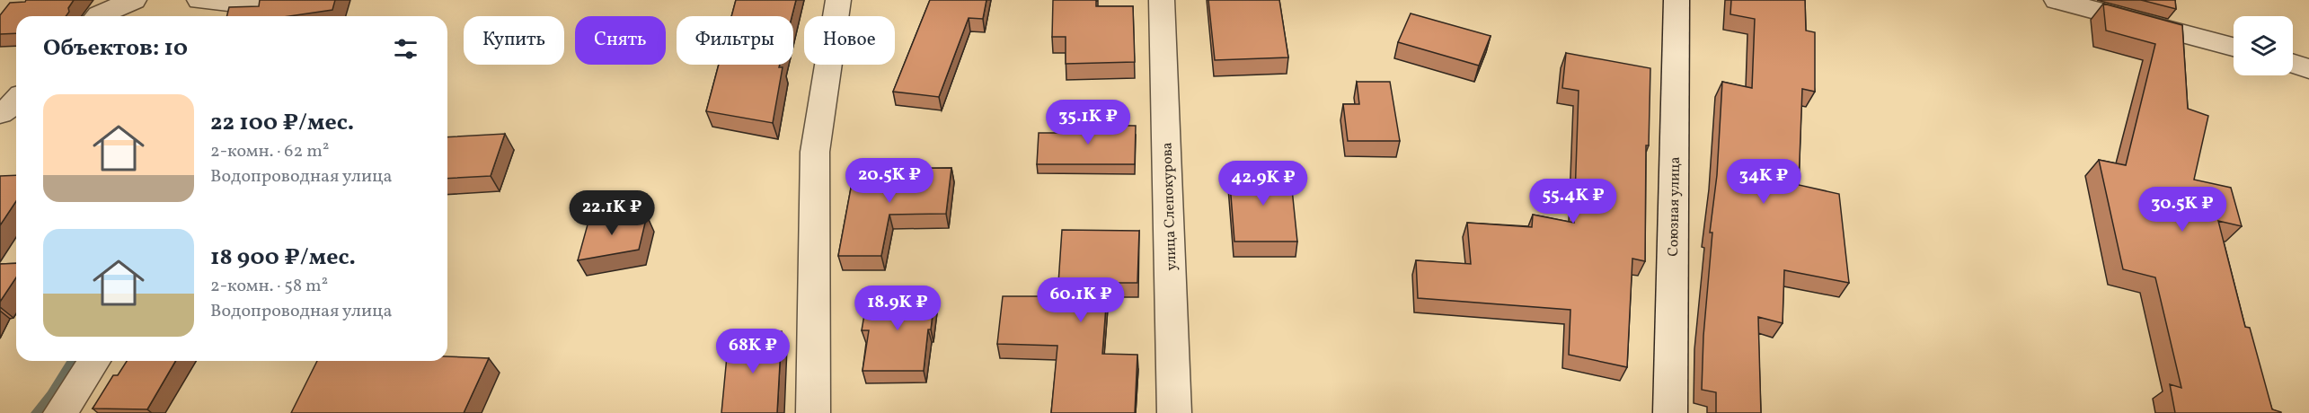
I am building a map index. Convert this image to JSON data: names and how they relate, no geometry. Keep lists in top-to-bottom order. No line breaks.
{"streets":{"street":["улица Слепокурова","Союзная улица"]},"page":{"chip":["Купить","Снять","Фильтры","Новое"],"heading":"Объектов: 10","list":[{"name":"22 100 ₽/мес.","note":"2-комн. · 62 m² · Водопроводная улица"},{"name":"18 900 ₽/мес.","note":"2-комн. · 58 m² · Водопроводная улица"}],"price":["35.1K ₽","20.5K ₽","34K ₽","42.9K ₽","55.4K ₽","30.5K ₽","22.1K ₽","60.1K ₽","18.9K ₽","68K ₽"]}}
